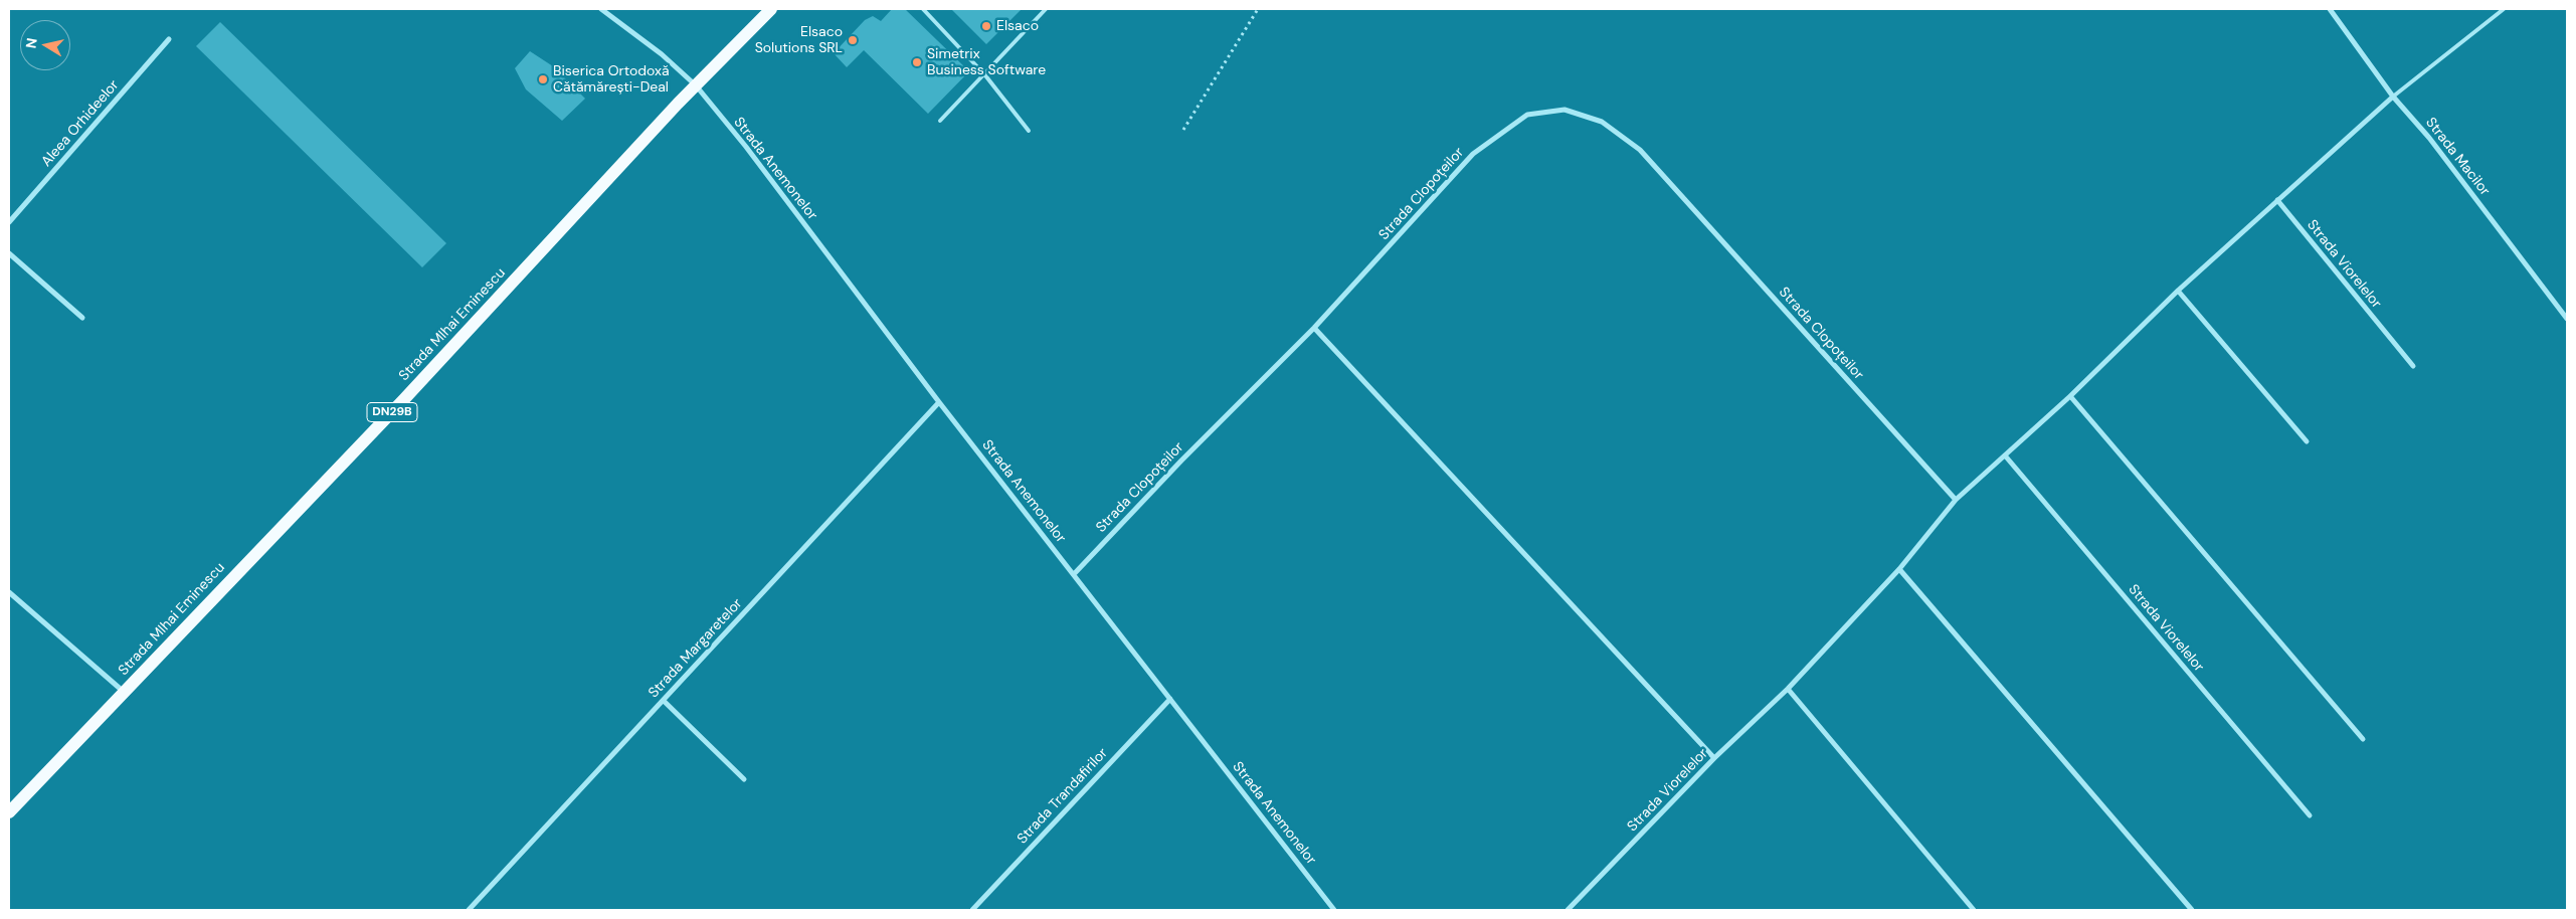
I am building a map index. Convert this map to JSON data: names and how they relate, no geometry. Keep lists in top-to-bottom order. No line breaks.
{"streets":{"main road":["Strada MIhai Eminescu","DN29B"],"street":["Aleea Orhideelor","Strada Macilor","Strada Anemonelor","Strada Clopoțeilor","Strada Viorelelor","Strada Margaretelor","Strada Trandafirilor"]},"crossings":[["Strada Macilor","Strada Viorelelor"],["Strada Anemonelor","Strada Clopoțeilor"],["Strada Anemonelor","Strada MIhai Eminescu"],["Strada Anemonelor","Strada Margaretelor"],["Strada Anemonelor","Strada Trandafirilor"],["Strada Clopoțeilor","Strada Viorelelor"]],"places":["Elsaco","Elsaco Solutions SRL","Simetrix Business Software","Biserica Ortodoxă Cătămărești-Deal"],"north":"left"}
